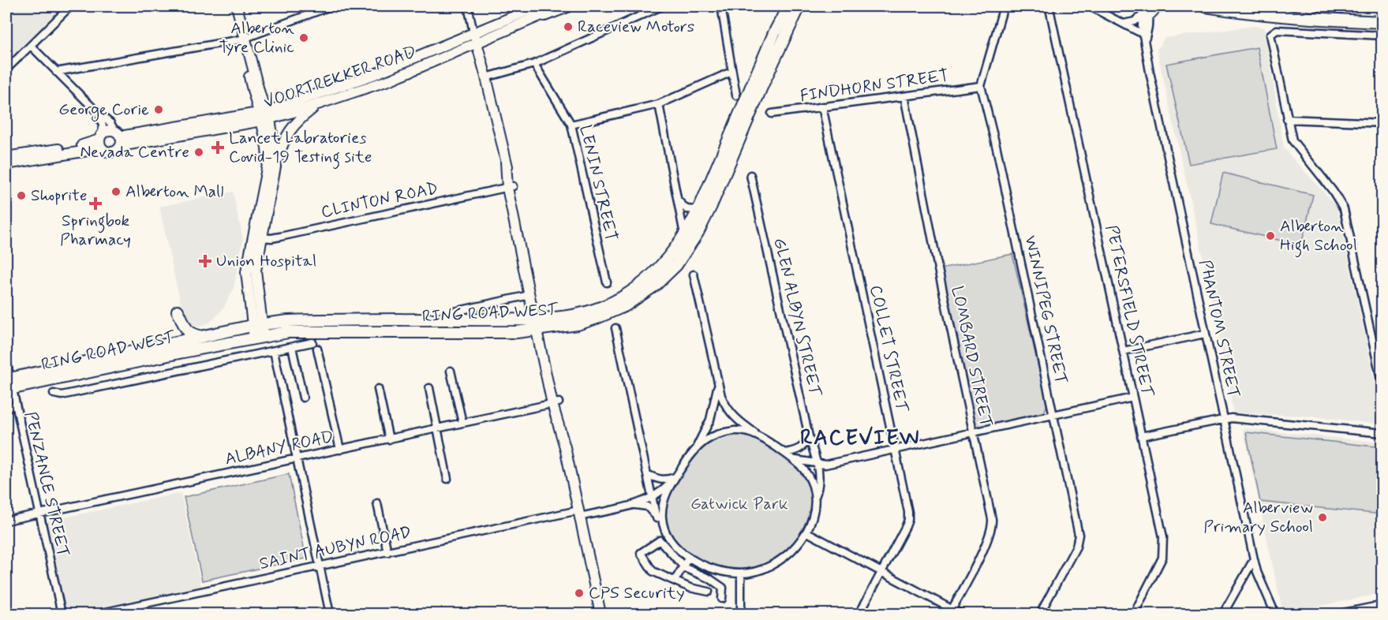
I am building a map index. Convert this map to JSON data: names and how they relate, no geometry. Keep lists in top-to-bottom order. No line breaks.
{"streets":{"main road":["RING ROAD WEST"],"street":["VOORTREKKER ROAD","FINDHORN STREET","LENIN STREET","CLINTON ROAD","WINNIPEG STREET","PETERSFIELD STREET","GLEN ALBYN STREET","PHANTOM STREET","COLLET STREET","LOMBARD STREET","ALBANY ROAD","PENZANCE STREET","SAINT AUBYN ROAD"]},"crossings":[["FINDHORN STREET","WINNIPEG STREET"],["FINDHORN STREET","COLLET STREET"],["FINDHORN STREET","LOMBARD STREET"],["RING ROAD WEST","PENZANCE STREET"],["ALBANY ROAD","PENZANCE STREET"]],"districts":["RACEVIEW"],"parks":["Gatwick Park"],"places":{"other":["Raceview Motors","Alberton Tyre Clinic","George Corie","Nevada Centre","Alberton Mall","Shoprite","Alberton High School","Alberview Primary School","CPS Security"],"health":["Lancet Labratories Covid-19 Testing site","Springbok Pharmacy","Union Hospital"]}}
